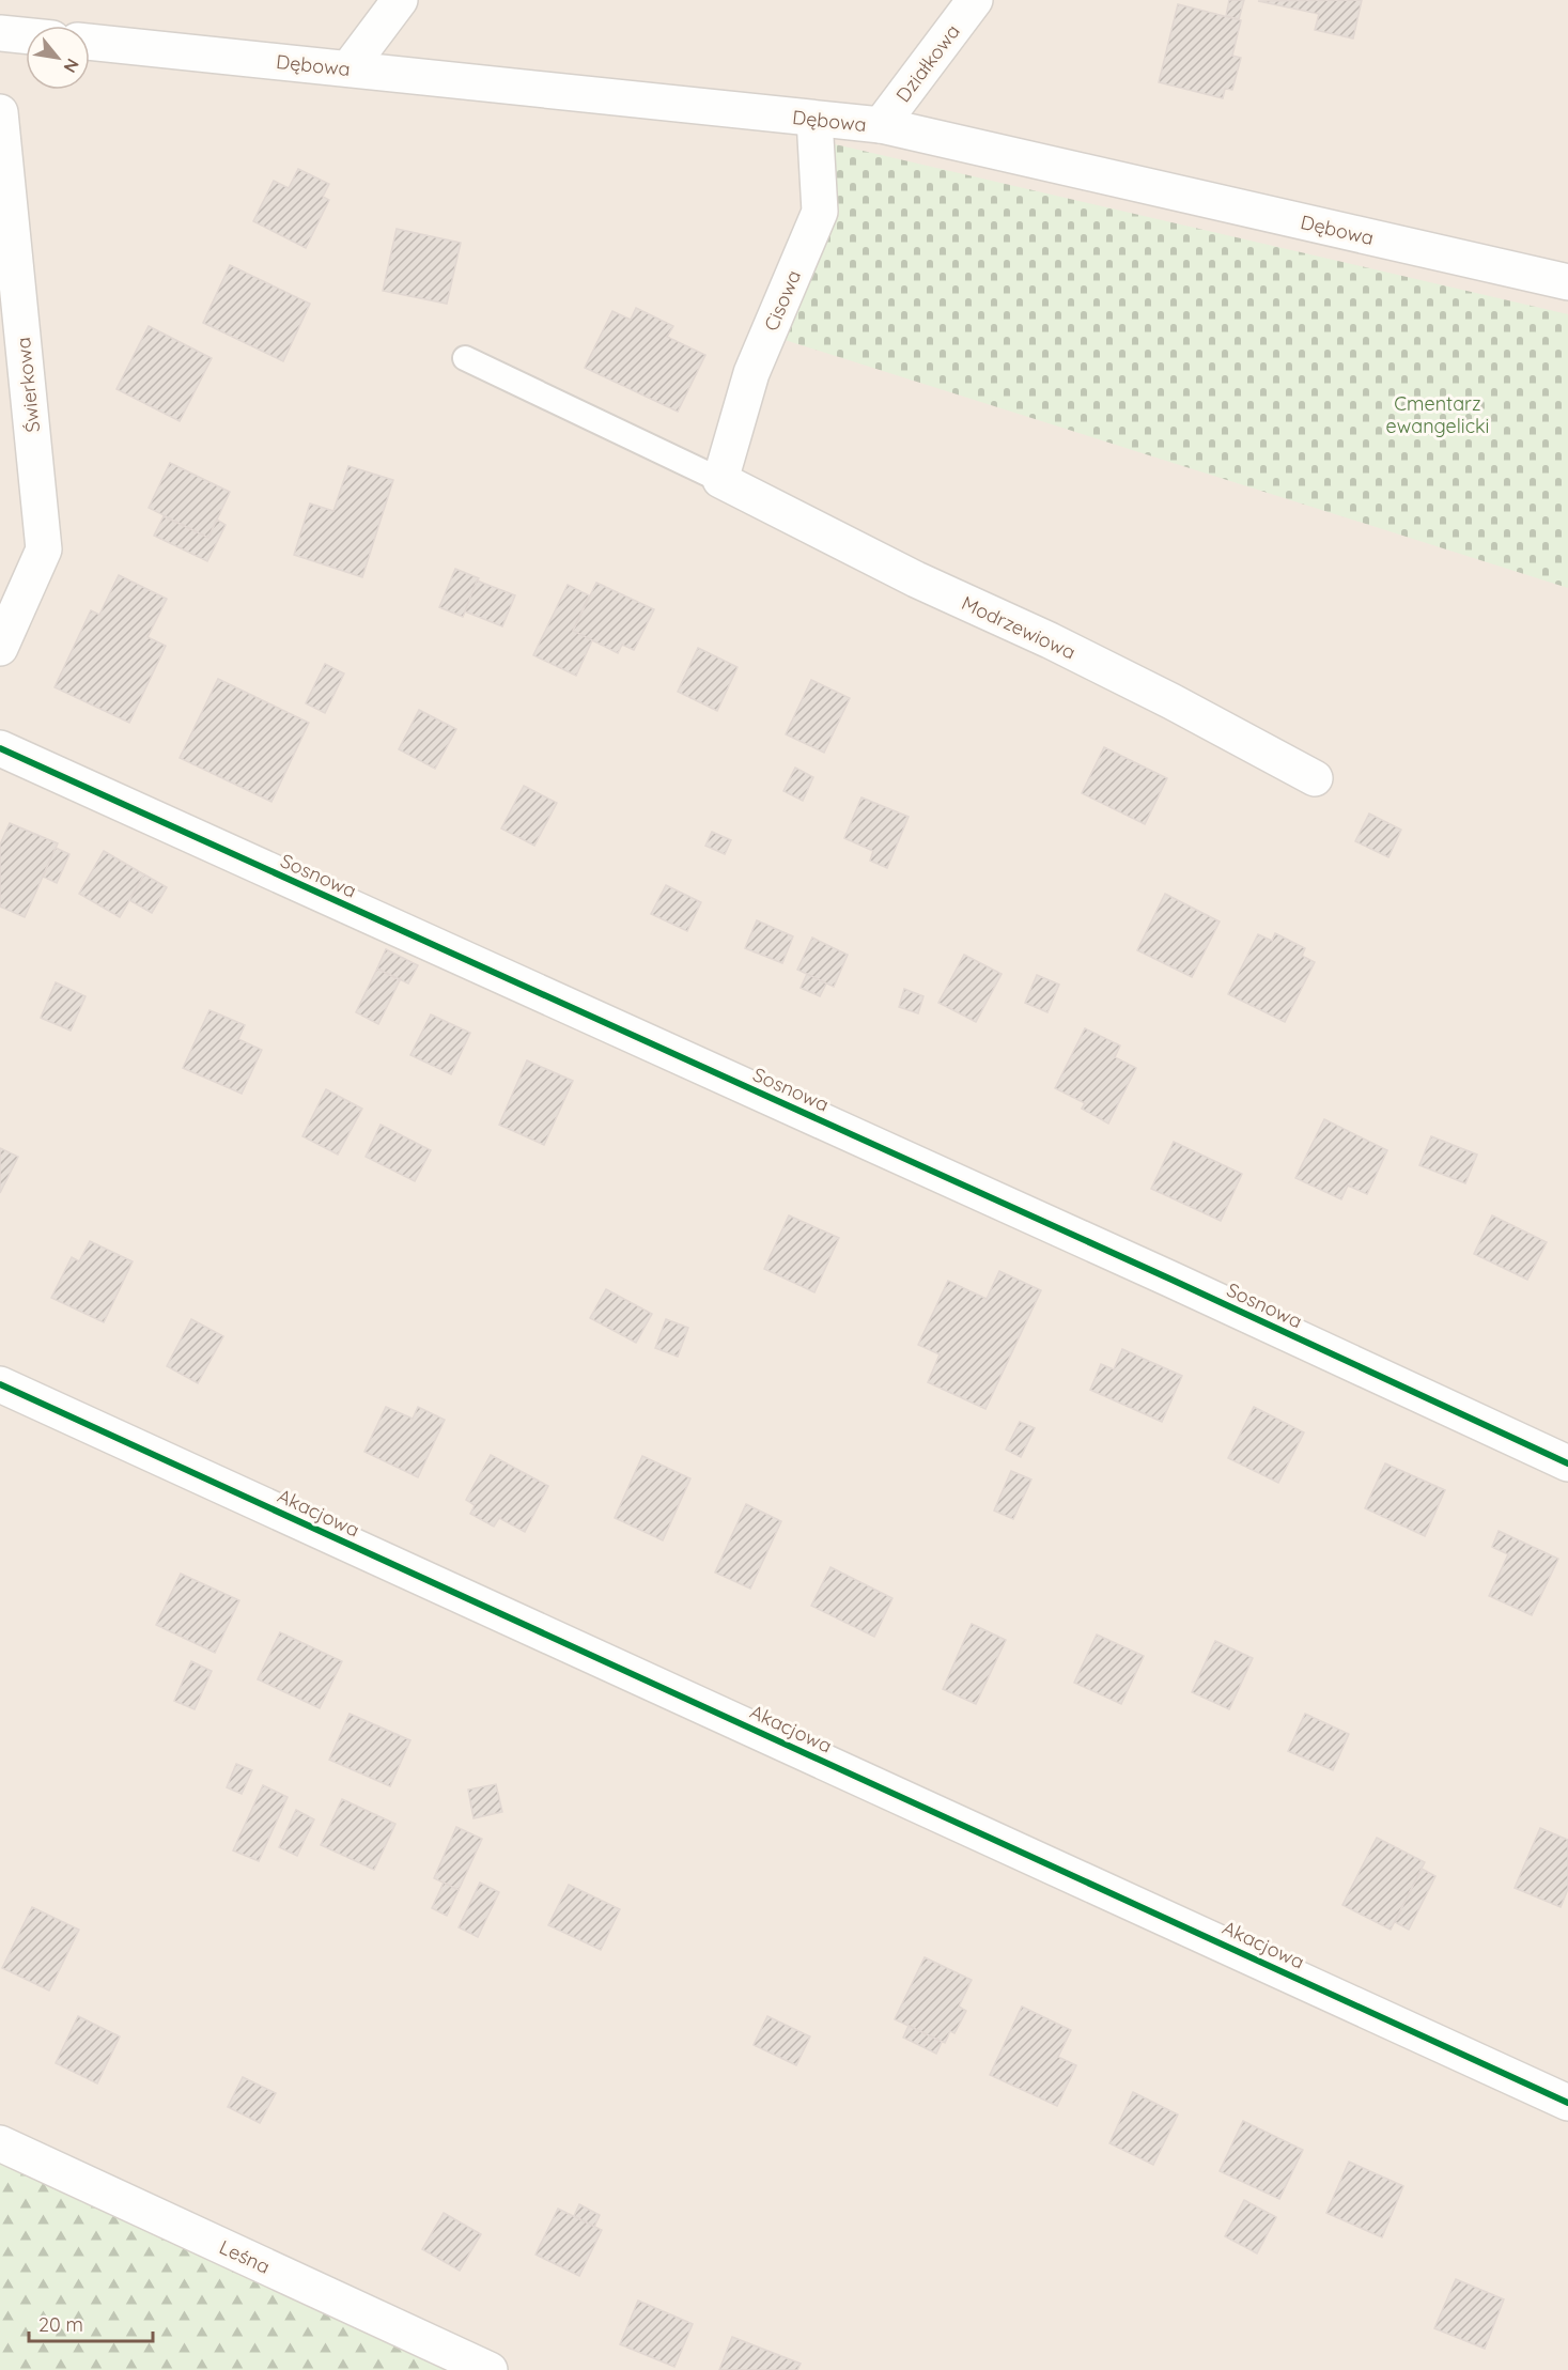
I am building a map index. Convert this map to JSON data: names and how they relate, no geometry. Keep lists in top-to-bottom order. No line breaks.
{"streets":{"street":["Działkowa","Dębowa","Cisowa","Świerkowa","Modrzewiowa","Sosnowa","Akacjowa","Leśna"]},"crossings":[["Działkowa","Dębowa"],["Dębowa","Cisowa"],["Cisowa","Modrzewiowa"]],"parks":["Cmentarz ewangelicki"],"scale_bar":"20 m","north":"bottom right"}
